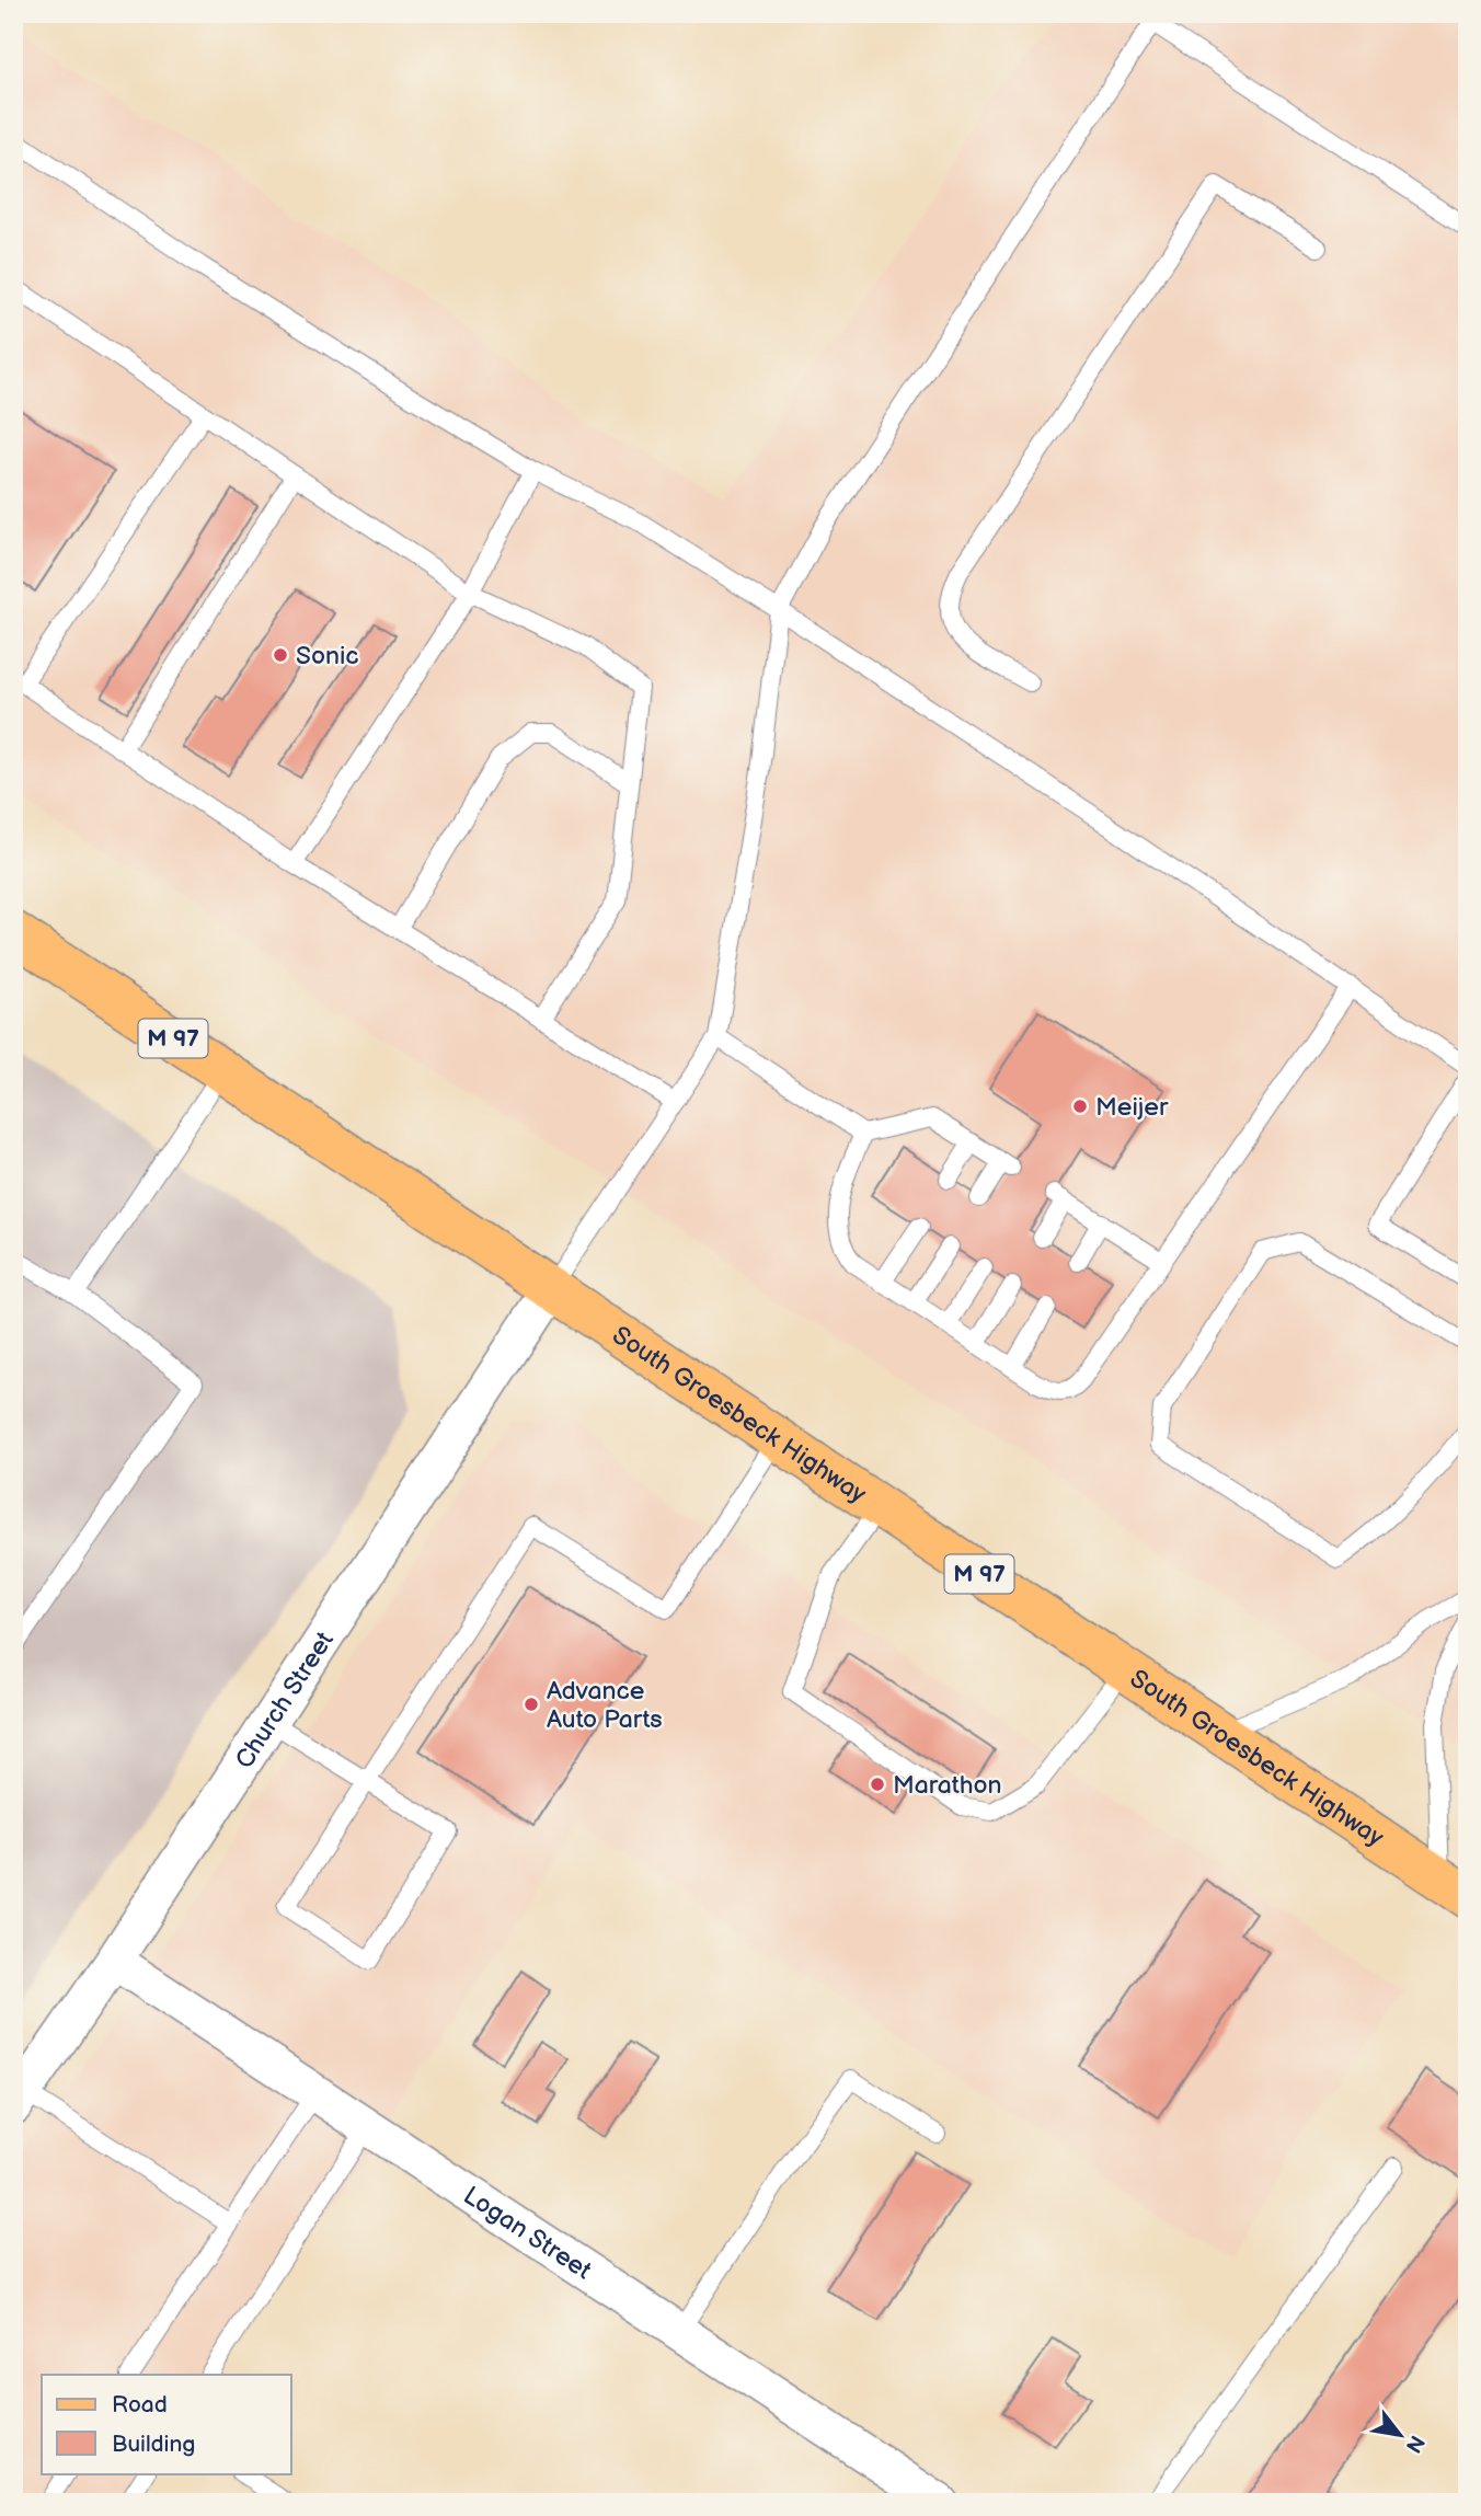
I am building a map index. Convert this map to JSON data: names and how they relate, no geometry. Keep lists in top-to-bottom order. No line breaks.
{"streets":{"main road":["M 97","South Groesbeck Highway"],"street":["Church Street","Logan Street"]},"crossings":[["South Groesbeck Highway","Church Street"],["Church Street","Logan Street"]],"places":["Sonic","Meijer","Advance Auto Parts","Marathon"],"legend":["Road","Building"],"north":"bottom right"}
